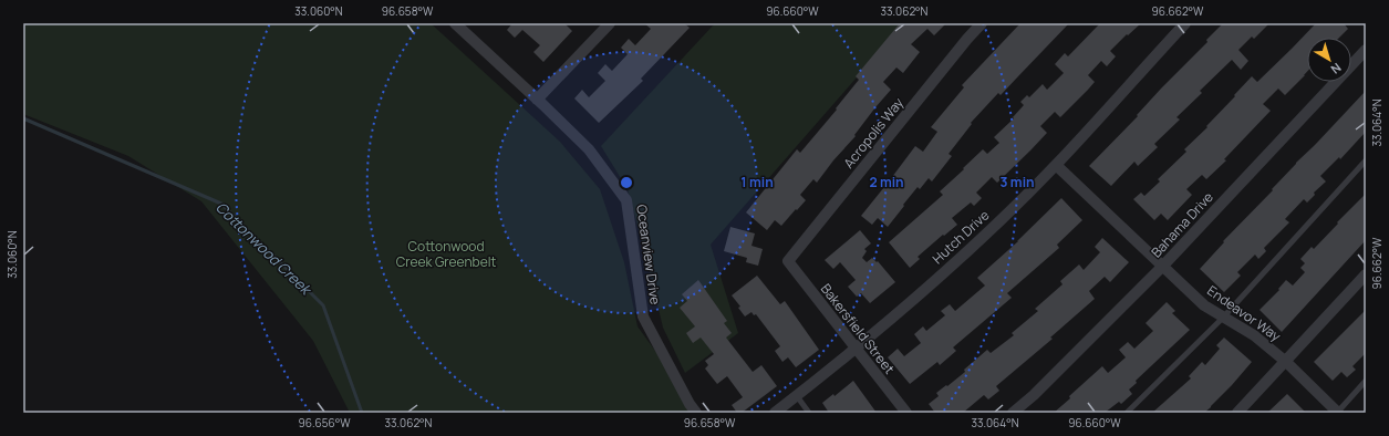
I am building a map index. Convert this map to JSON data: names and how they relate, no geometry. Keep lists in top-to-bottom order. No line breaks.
{"streets":{"street":["Acropolis Way","Bahama Drive","Hutch Drive","Oceanview Drive","Endeavor Way","Bakersfield Street"]},"crossings":[["Acropolis Way","Bakersfield Street"],["Bahama Drive","Endeavor Way"],["Hutch Drive","Endeavor Way"],["Hutch Drive","Bakersfield Street"]],"water":["Cottonwood Creek"],"parks":["Cottonwood Creek Greenbelt"],"north":"bottom right","coordinates":["33.060°N","96.658°W","96.660°W","33.062°N","96.662°W","33.064°N","96.656°W"],"rings":["1 min","2 min","3 min"]}
